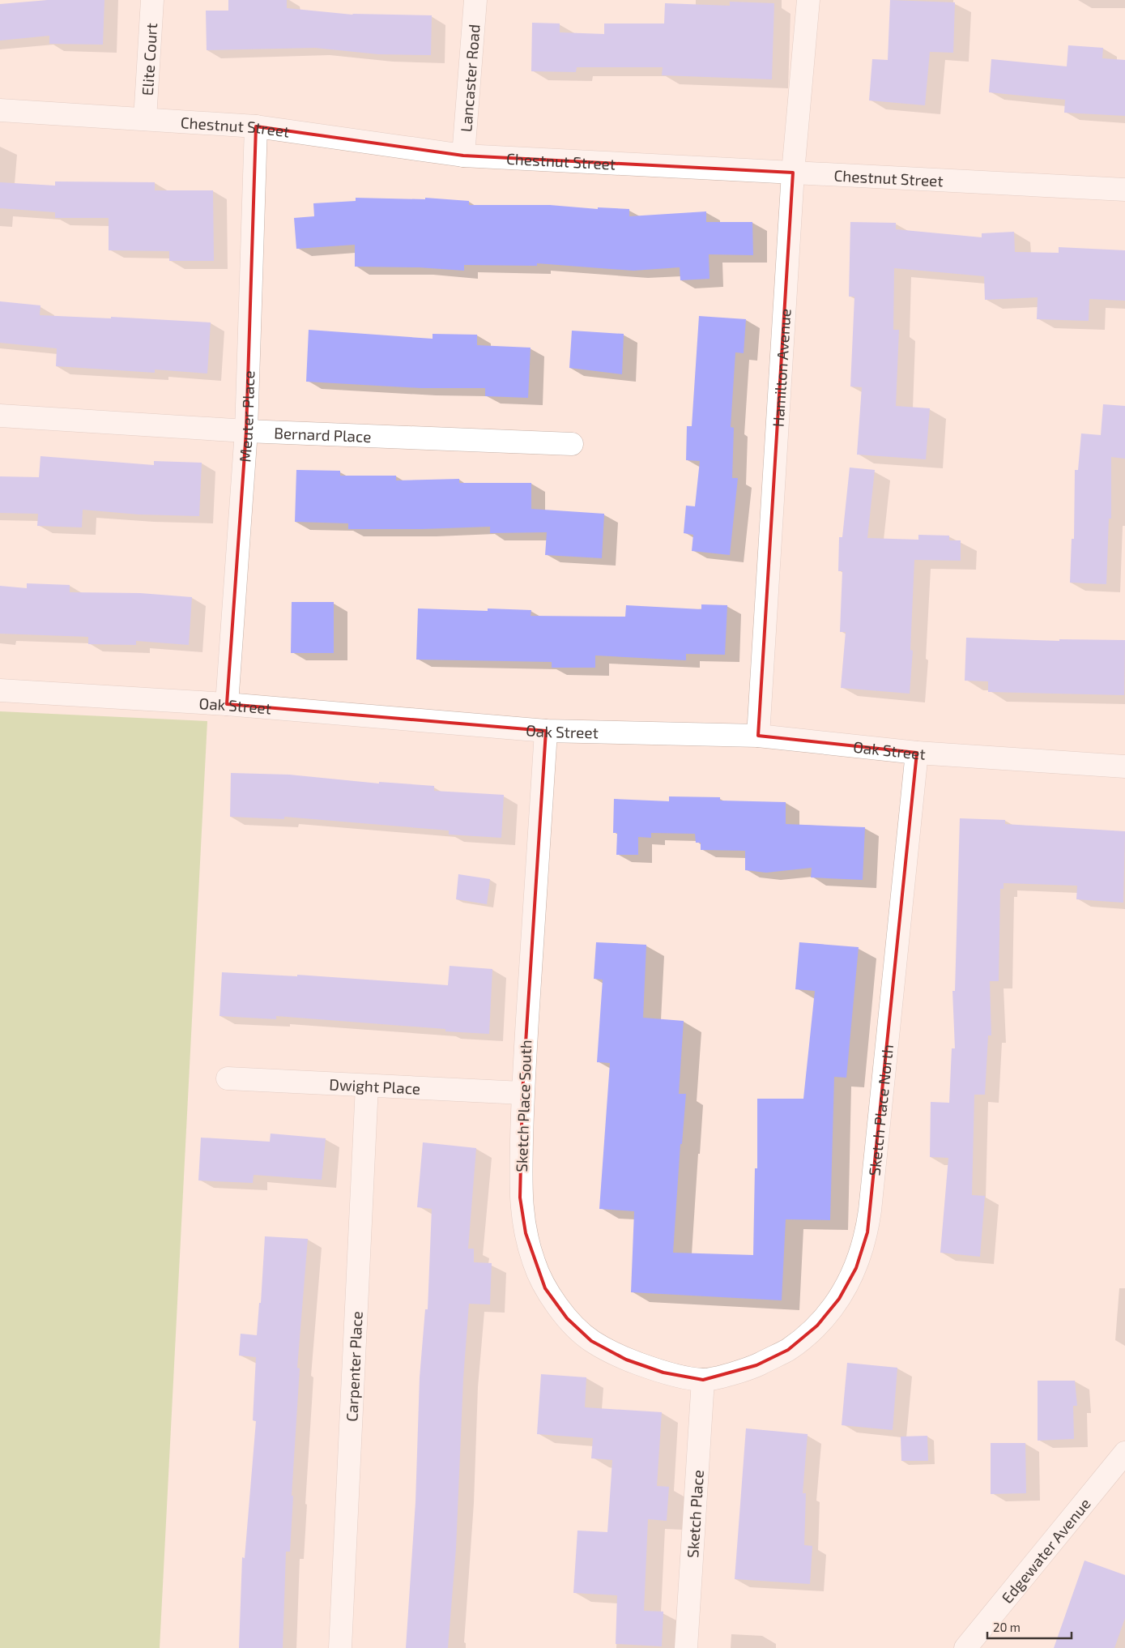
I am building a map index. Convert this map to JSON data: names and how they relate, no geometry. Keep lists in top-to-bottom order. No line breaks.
{"streets":{"street":["Elite Court","Lancaster Road","Chestnut Street","Hamilton Avenue","Meuter Place","Bernard Place","Oak Street","Dwight Place","Sketch Place South","Sketch Place North","Carpenter Place","Sketch Place","Edgewater Avenue"]},"crossings":[["Elite Court","Chestnut Street"],["Lancaster Road","Chestnut Street"],["Chestnut Street","Hamilton Avenue"],["Chestnut Street","Meuter Place"],["Hamilton Avenue","Oak Street"],["Meuter Place","Bernard Place"],["Meuter Place","Oak Street"],["Oak Street","Sketch Place South"],["Oak Street","Sketch Place North"],["Dwight Place","Sketch Place South"],["Dwight Place","Carpenter Place"],["Sketch Place South","Sketch Place North"],["Sketch Place South","Sketch Place"],["Sketch Place North","Sketch Place"]],"scale_bar":"20 m"}
